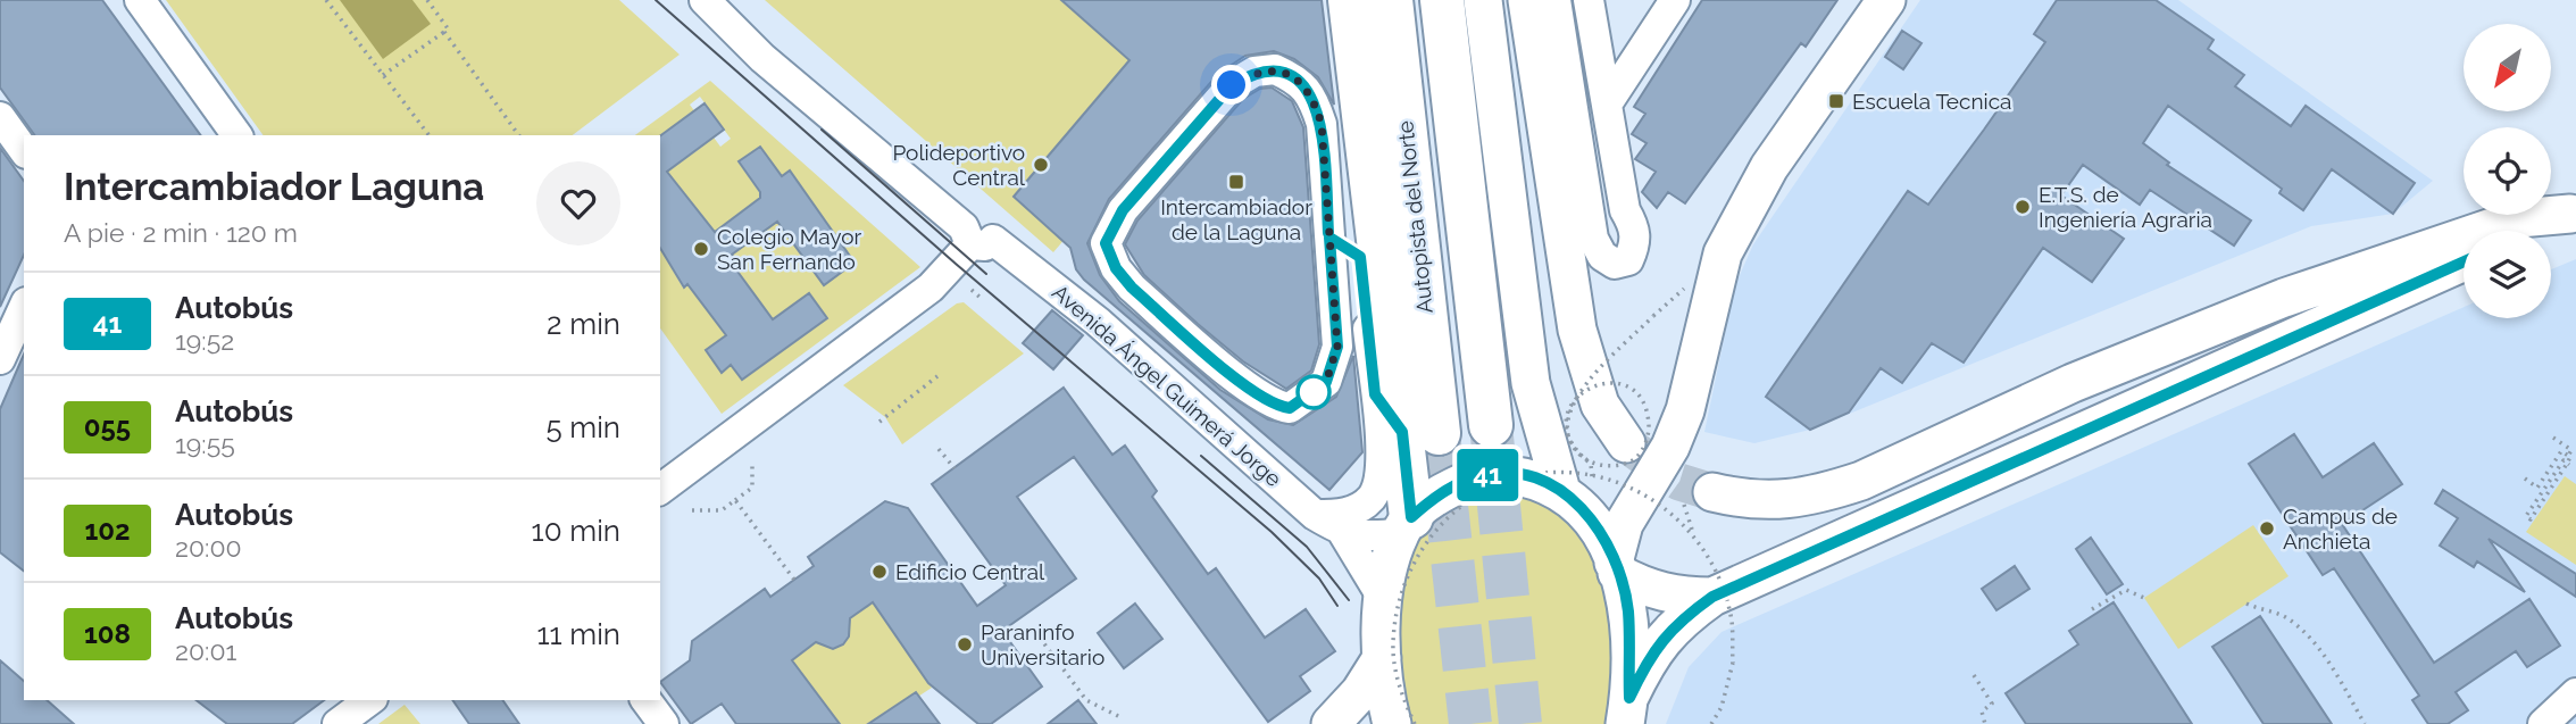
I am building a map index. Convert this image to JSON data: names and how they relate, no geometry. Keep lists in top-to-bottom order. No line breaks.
{"streets":{"highway":["Autopista del Norte"],"street":["Avenida Ángel Guimerá Jorge"]},"places":{"transit":["Escuela Tecnica","Intercambiador de la Laguna"],"other":["Polideportivo Central","E.T.S. de Ingeniería Agraria","Colegio Mayor San Fernando","Campus de Anchieta","Edificio Central","Paraninfo Universitario"]},"lines":["bus line 41"],"north":"bottom left","page":{"on_map":"41","heading":["Intercambiador Laguna","A pie · 2 min · 120 m"],"list":[{"mark":"41","name":"Autobús","note":"19:52","value":"2 min"},{"mark":"055","name":"Autobús","note":"19:55","value":"5 min"},{"mark":"102","name":"Autobús","note":"20:00","value":"10 min"},{"mark":"108","name":"Autobús","note":"20:01","value":"11 min"}]}}
